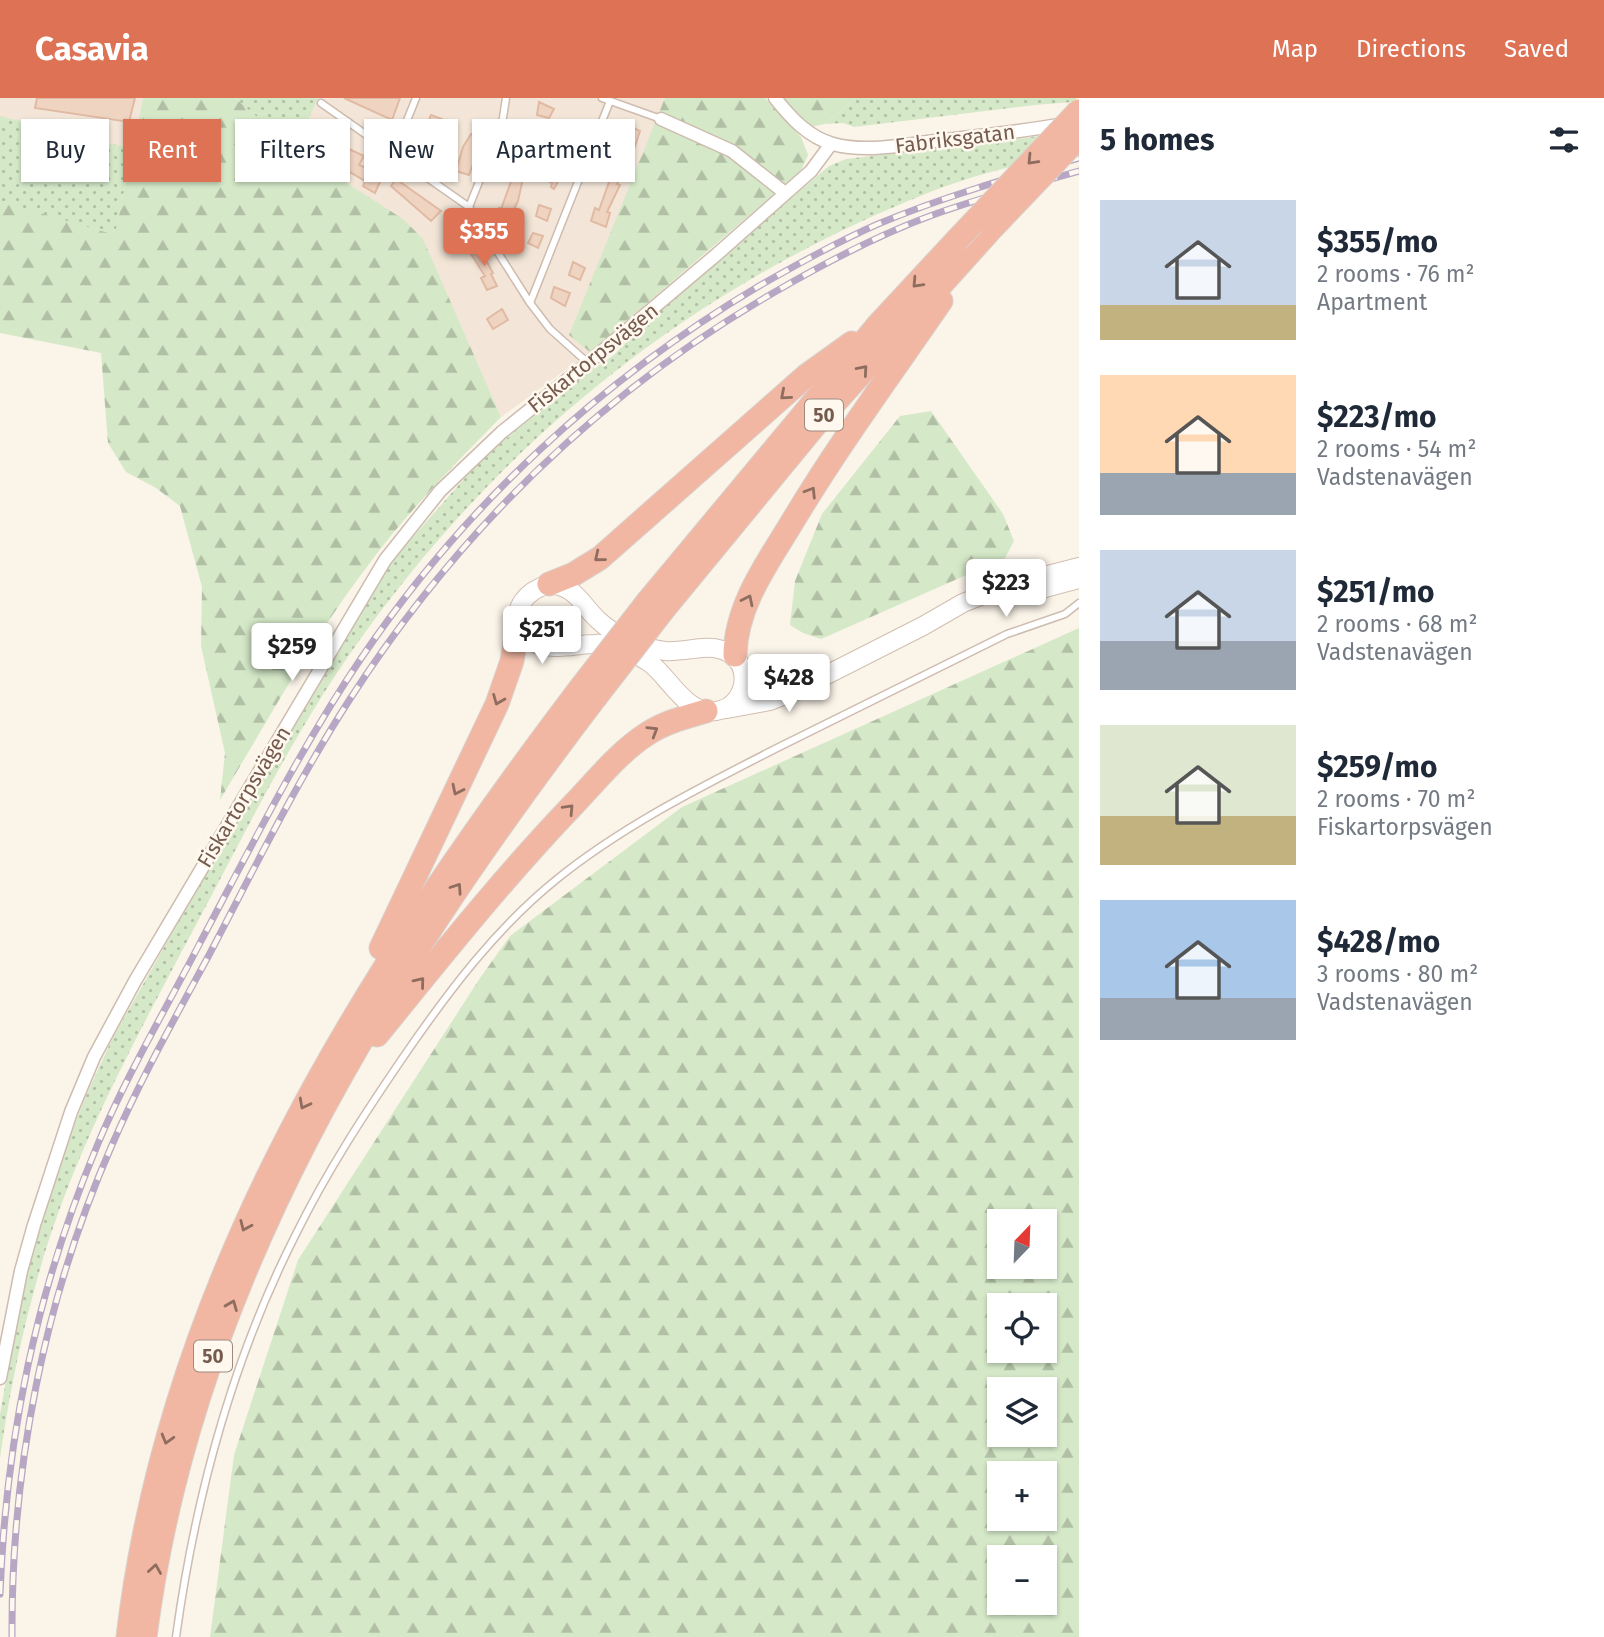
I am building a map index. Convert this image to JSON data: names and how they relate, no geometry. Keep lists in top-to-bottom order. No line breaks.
{"streets":{"highway":["50"],"street":["Fabriksgatan","Fiskartorpsvägen"]},"crossings":[["Fabriksgatan","Fiskartorpsvägen"]],"north":"top right","page":{"header":"Casavia","nav":["Map","Directions","Saved"],"heading":"5 homes","chip":["Buy","Rent","Filters","New","Apartment"],"list":[{"name":"$355/mo","note":"2 rooms · 76 m² · Apartment"},{"name":"$223/mo","note":"2 rooms · 54 m² · Vadstenavägen"},{"name":"$251/mo","note":"2 rooms · 68 m² · Vadstenavägen"},{"name":"$259/mo","note":"2 rooms · 70 m² · Fiskartorpsvägen"},{"name":"$428/mo","note":"3 rooms · 80 m² · Vadstenavägen"}],"price":["$355","$223","$251","$259","$428"],"map_buttons":["+","−"]}}
